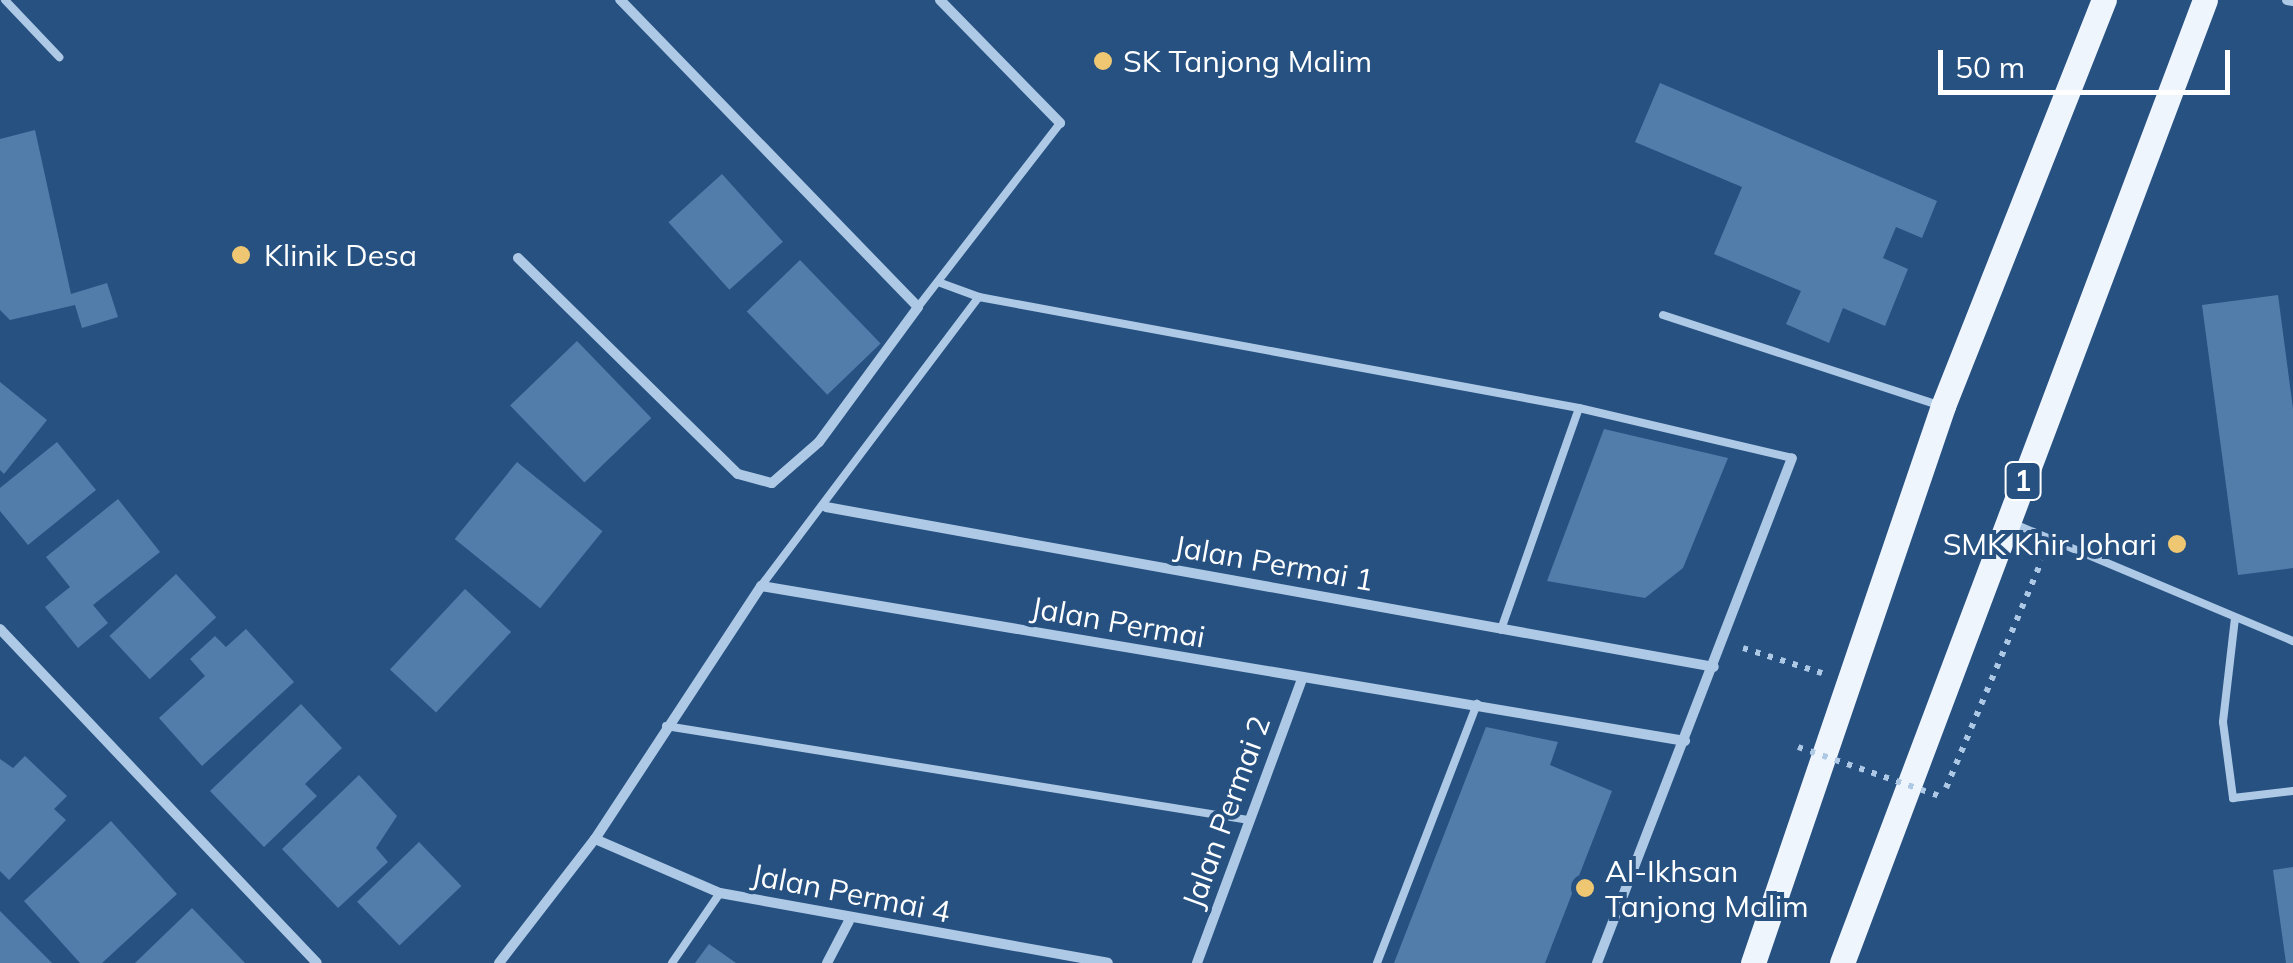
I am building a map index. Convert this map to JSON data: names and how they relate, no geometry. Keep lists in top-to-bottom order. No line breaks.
{"streets":{"main road":["1"],"street":["Jalan Permai 1","Jalan Permai","Jalan Permai 2","Jalan Permai 4"]},"crossings":[["Jalan Permai","Jalan Permai 2"]],"places":["SK Tanjong Malim","Klinik Desa","SMK Khir Johari","Al-Ikhsan Tanjong Malim"],"scale_bar":"50 m"}
